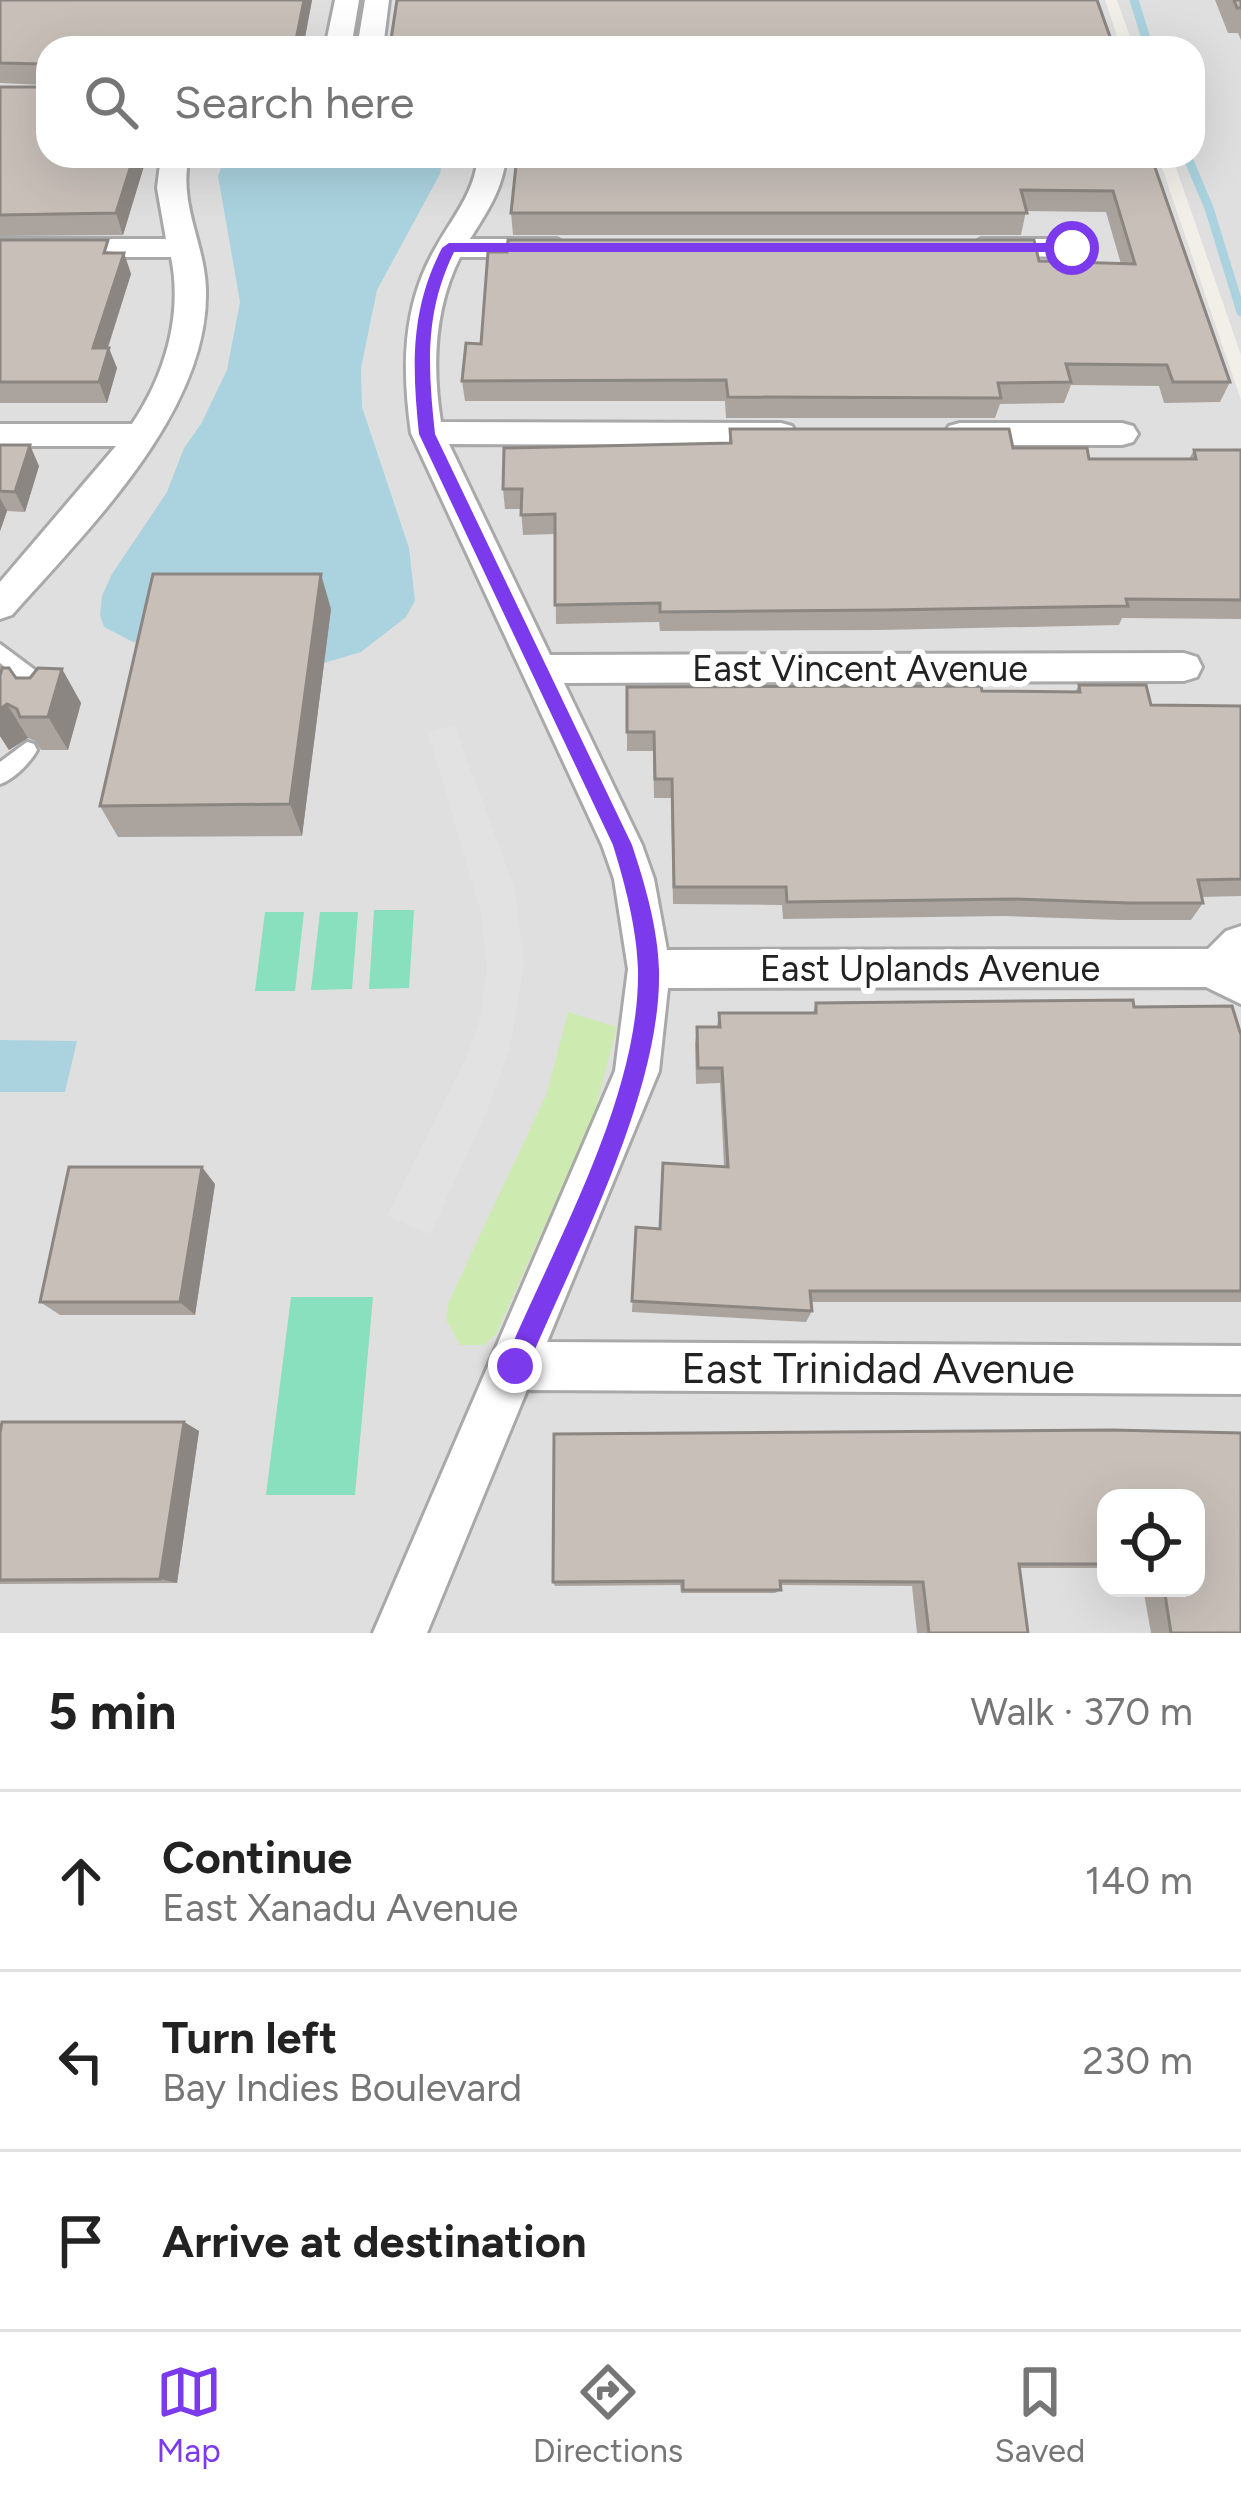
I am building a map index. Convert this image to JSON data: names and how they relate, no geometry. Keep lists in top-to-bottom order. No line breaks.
{"streets":{"street":["East Vincent Avenue","East Uplands Avenue","East Trinidad Avenue"]},"page":{"search":"Search here","heading":["5 min","Walk · 370 m"],"list":[["Continue","East Xanadu Avenue","140 m"],["Turn left","Bay Indies Boulevard","230 m"],"Arrive at destination"],"nav":["Map","Directions","Saved"]}}
